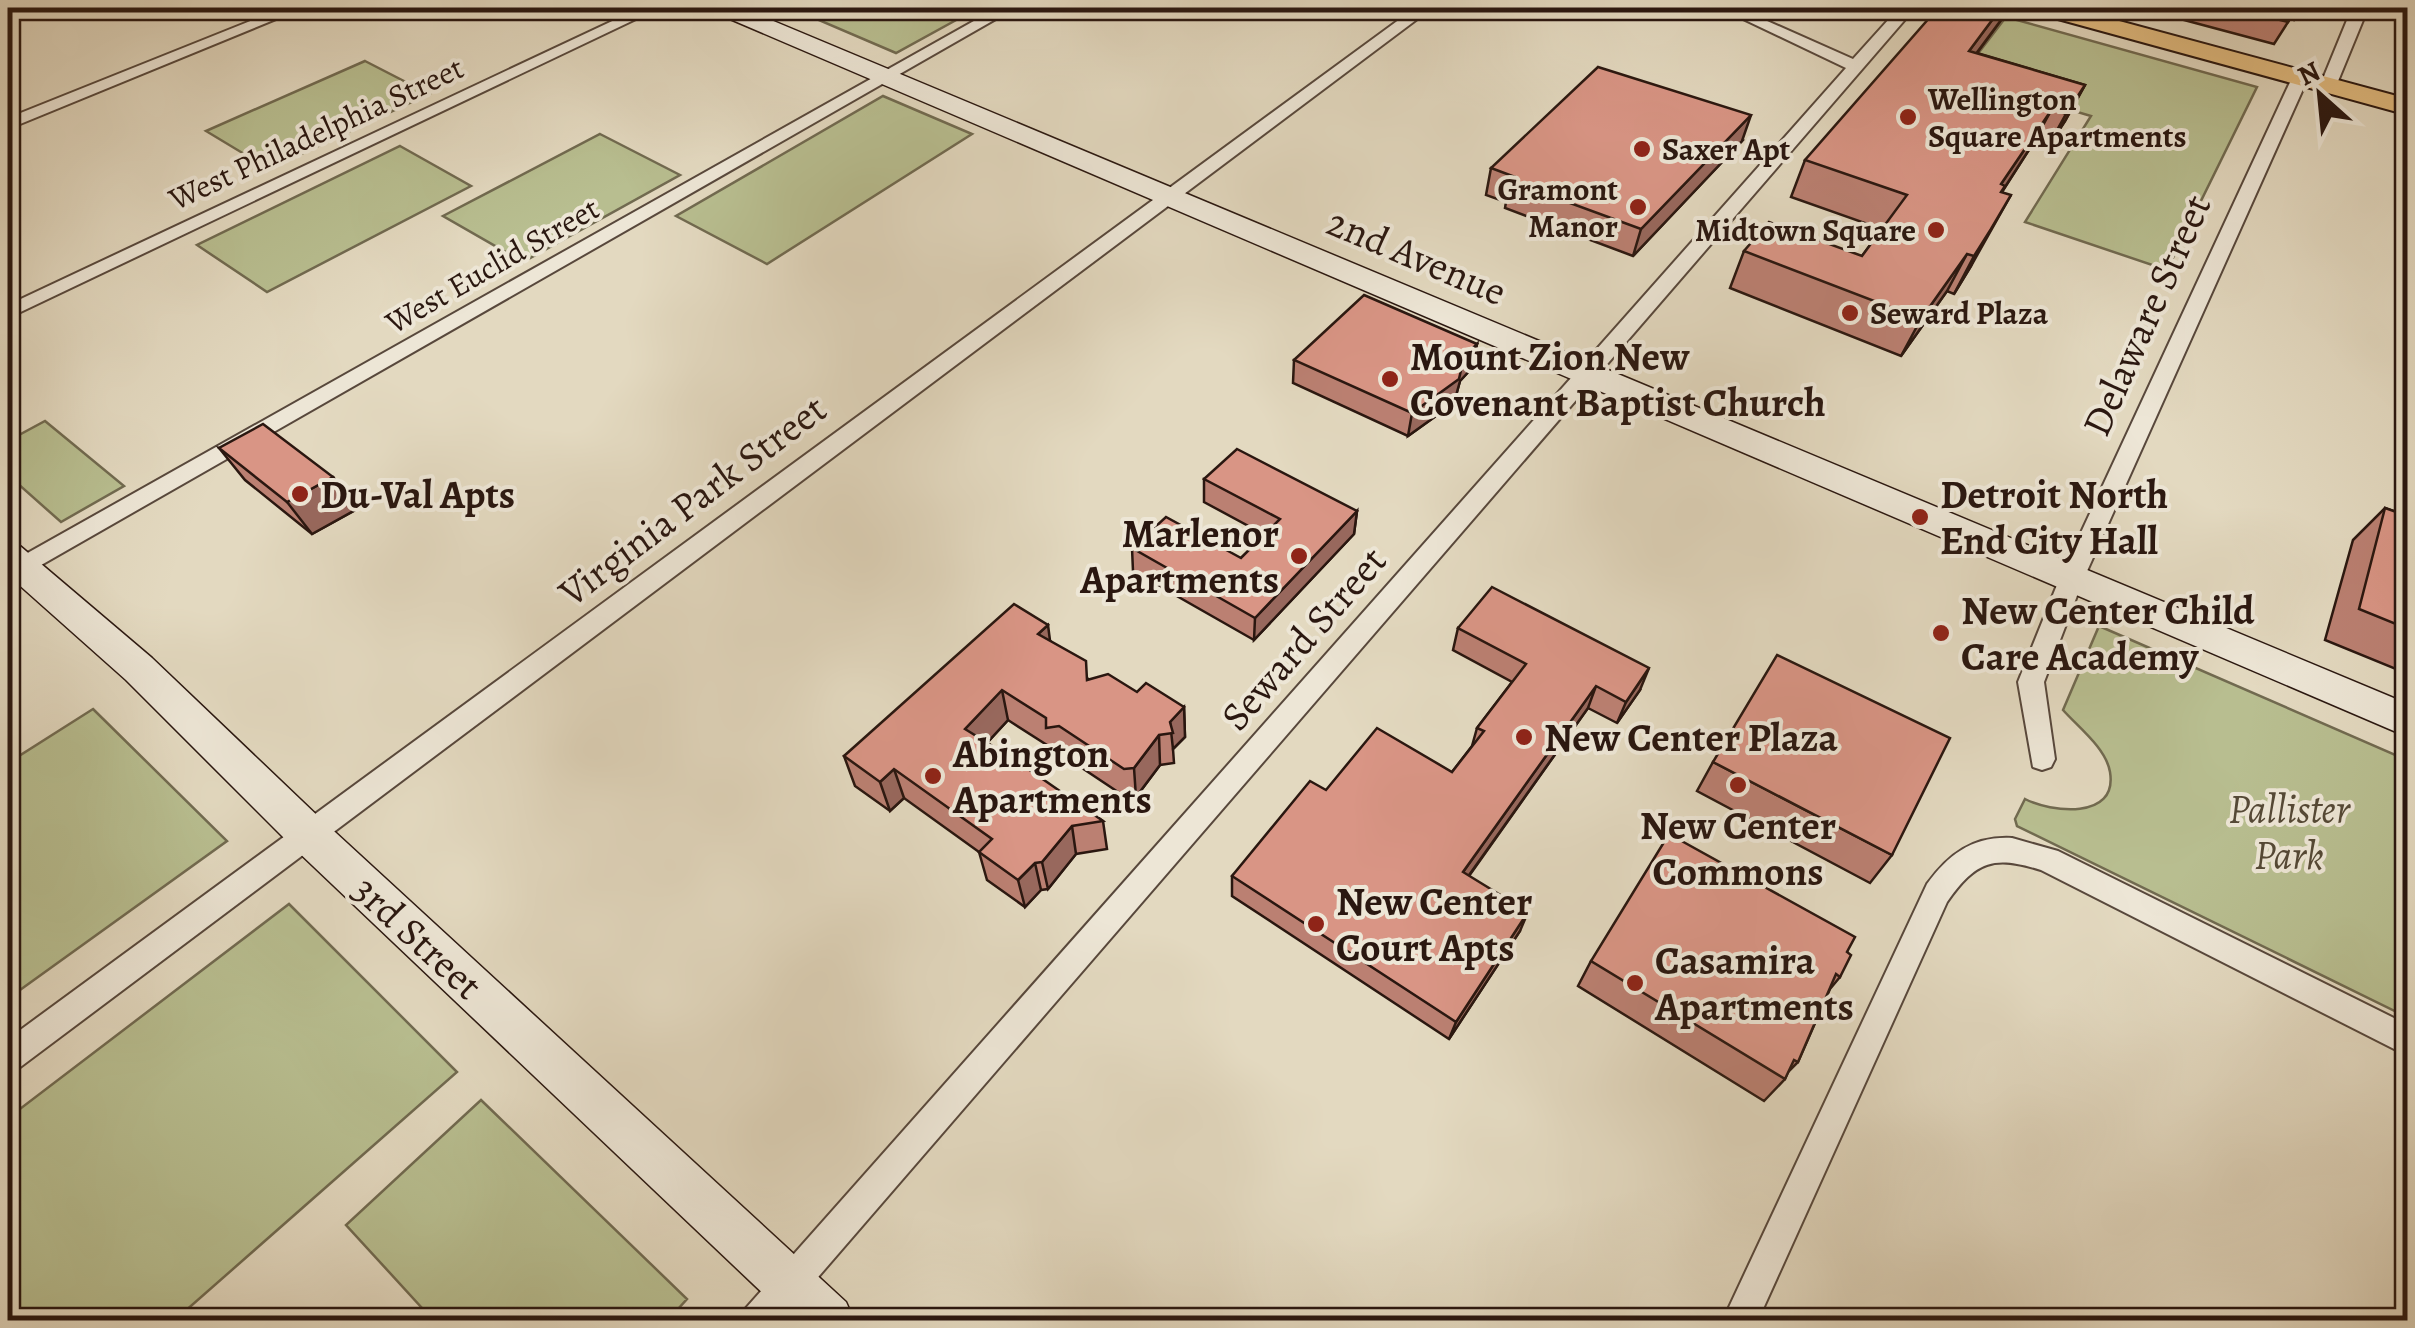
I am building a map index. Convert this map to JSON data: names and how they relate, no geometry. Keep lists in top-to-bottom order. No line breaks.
{"streets":{"street":["West Philadelphia Street","2nd Avenue","West Euclid Street","Delaware Street","Virginia Park Street","Seward Street","3rd Street"]},"crossings":[["2nd Avenue","West Euclid Street"],["2nd Avenue","Delaware Street"],["2nd Avenue","Virginia Park Street"],["2nd Avenue","Seward Street"],["West Euclid Street","3rd Street"],["Virginia Park Street","3rd Street"],["Seward Street","3rd Street"]],"parks":["Pallister Park"],"places":["Wellington Square Apartments","Saxer Apt","Gramont Manor","Midtown Square","Seward Plaza","Mount Zion New Covenant Baptist Church","Du-Val Apts","Detroit North End City Hall","Marlenor Apartments","New Center Child Care Academy","New Center Plaza","Abington Apartments","New Center Commons","New Center Court Apts","Casamira Apartments"],"north":"top left"}
